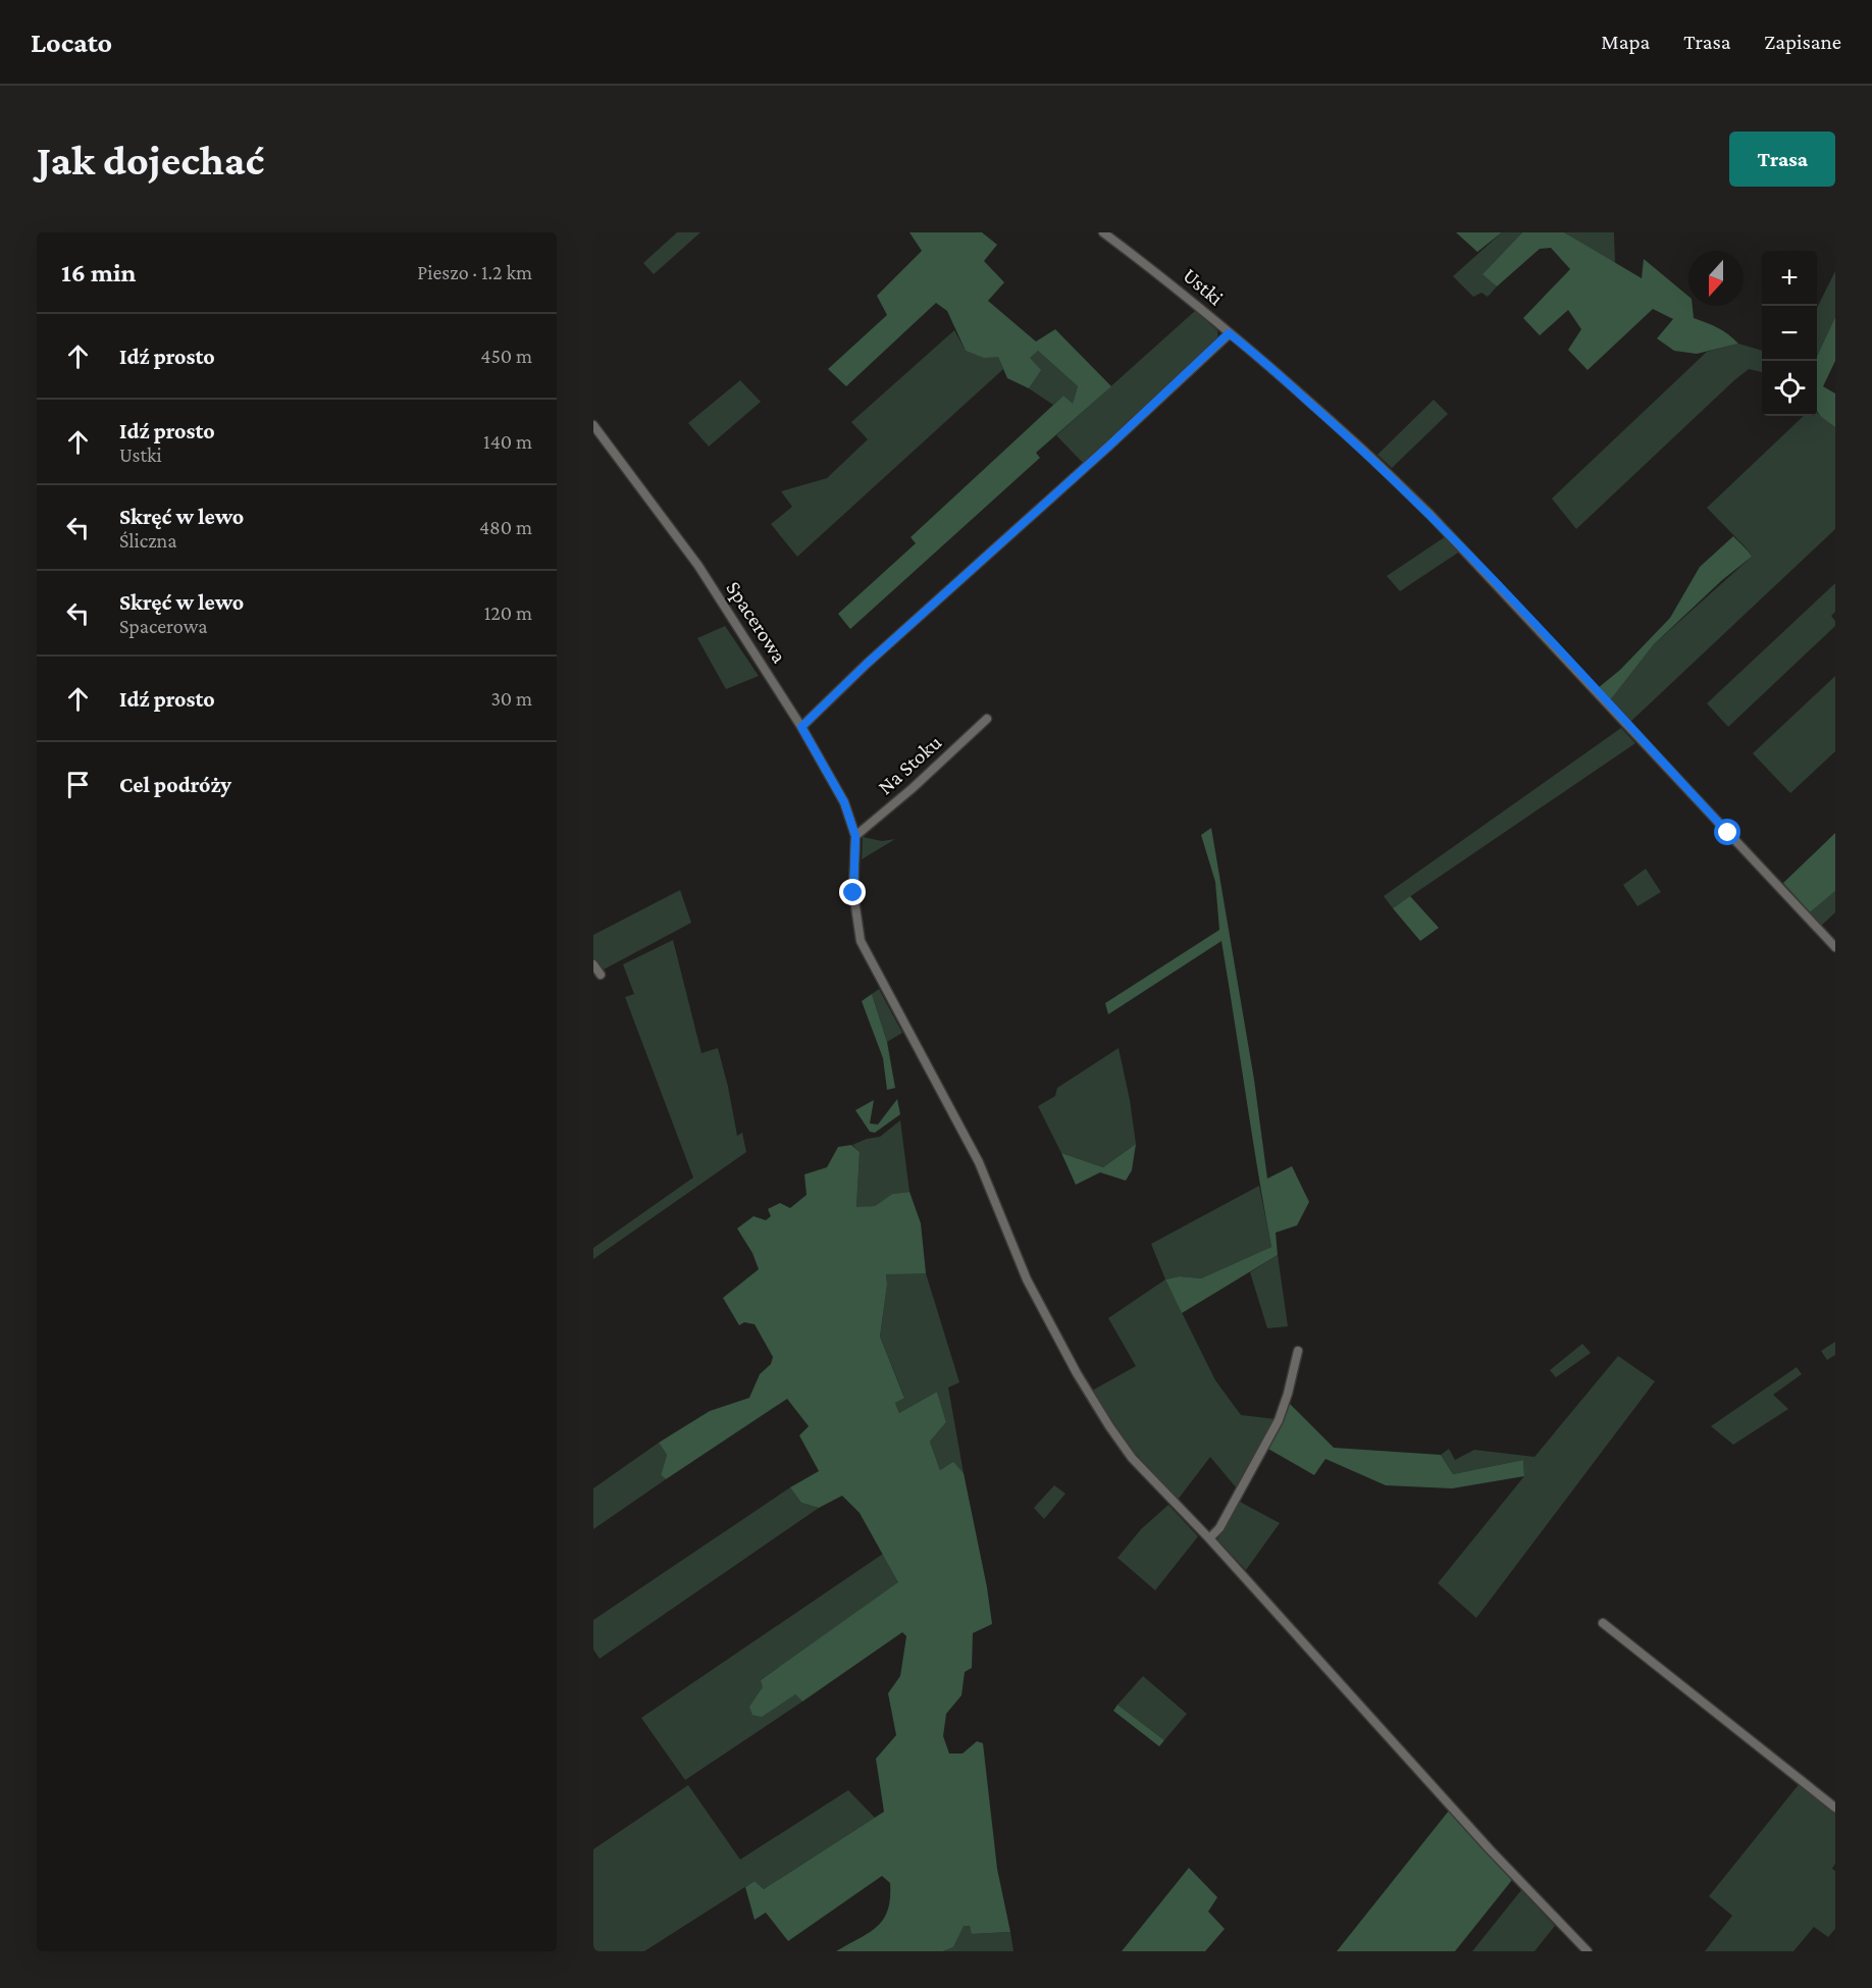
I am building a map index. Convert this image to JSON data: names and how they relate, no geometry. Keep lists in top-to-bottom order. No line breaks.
{"streets":{"street":["Ustki","Spacerowa","Na Stoku"]},"crossings":[["Spacerowa","Na Stoku"]],"north":"bottom","page":{"header":"Locato","nav":["Mapa","Trasa","Zapisane"],"buttons":"Trasa","title":"Jak dojechać","heading":["16 min","Pieszo · 1.2 km"],"map_buttons":["+","−"],"list":[["Idź prosto","450 m"],["Idź prosto","Ustki","140 m"],["Skręć w lewo","Śliczna","480 m"],["Skręć w lewo","Spacerowa","120 m"],["Idź prosto","30 m"],"Cel podróży"]}}
